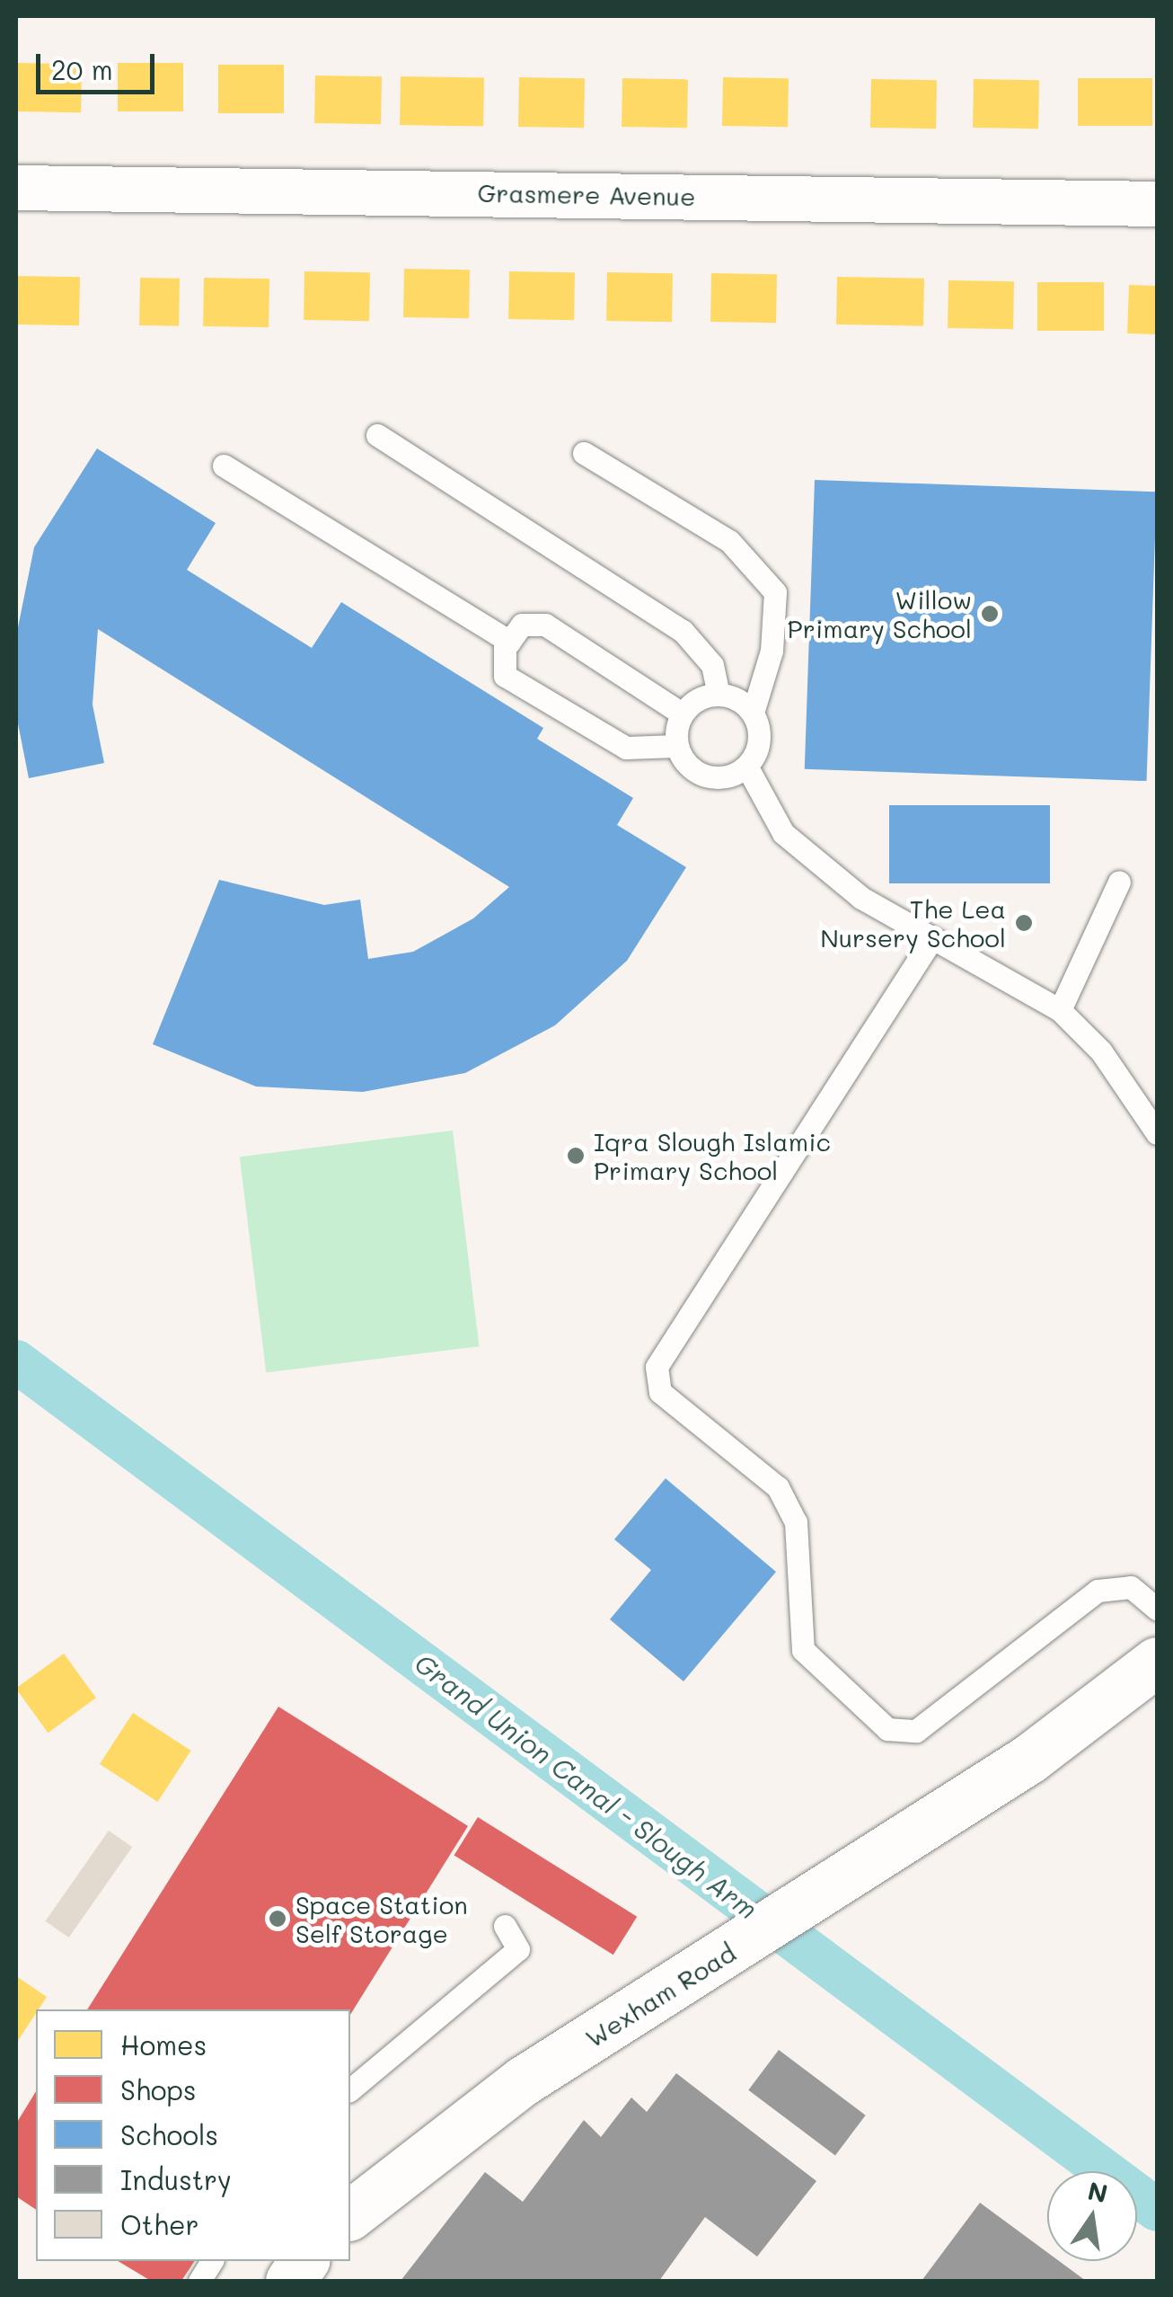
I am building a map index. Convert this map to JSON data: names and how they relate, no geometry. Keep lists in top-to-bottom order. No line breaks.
{"streets":{"street":["Grasmere Avenue","Wexham Road"]},"water":["Grand Union Canal - Slough Arm"],"places":["Willow Primary School","The Lea Nursery School","Iqra Slough Islamic Primary School","Space Station Self Storage"],"legend":["Homes","Shops","Schools","Industry","Other"],"scale_bar":"20 m","north":"top"}
